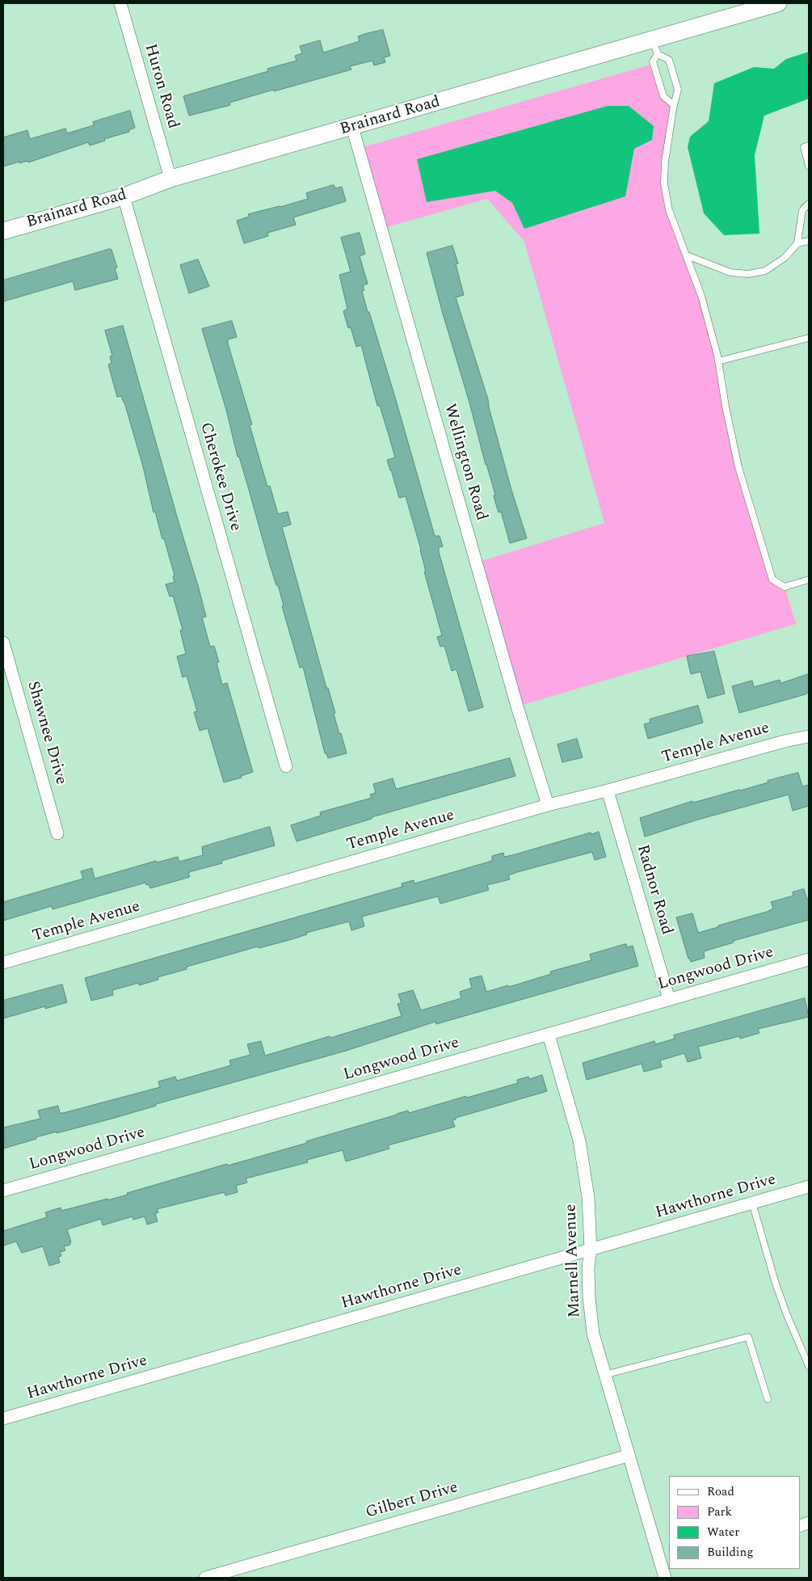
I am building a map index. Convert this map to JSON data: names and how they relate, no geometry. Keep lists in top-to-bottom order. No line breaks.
{"streets":{"main road":["Brainard Road"],"street":["Huron Road","Wellington Road","Cherokee Drive","Shawnee Drive","Temple Avenue","Radnor Road","Longwood Drive","Hawthorne Drive","Marnell Avenue","Gilbert Drive"]},"crossings":[["Huron Road","Brainard Road"],["Brainard Road","Wellington Road"],["Brainard Road","Cherokee Drive"],["Wellington Road","Temple Avenue"],["Temple Avenue","Radnor Road"],["Radnor Road","Longwood Drive"],["Longwood Drive","Marnell Avenue"],["Hawthorne Drive","Marnell Avenue"],["Marnell Avenue","Gilbert Drive"]],"legend":["Road","Park","Water","Building"]}
